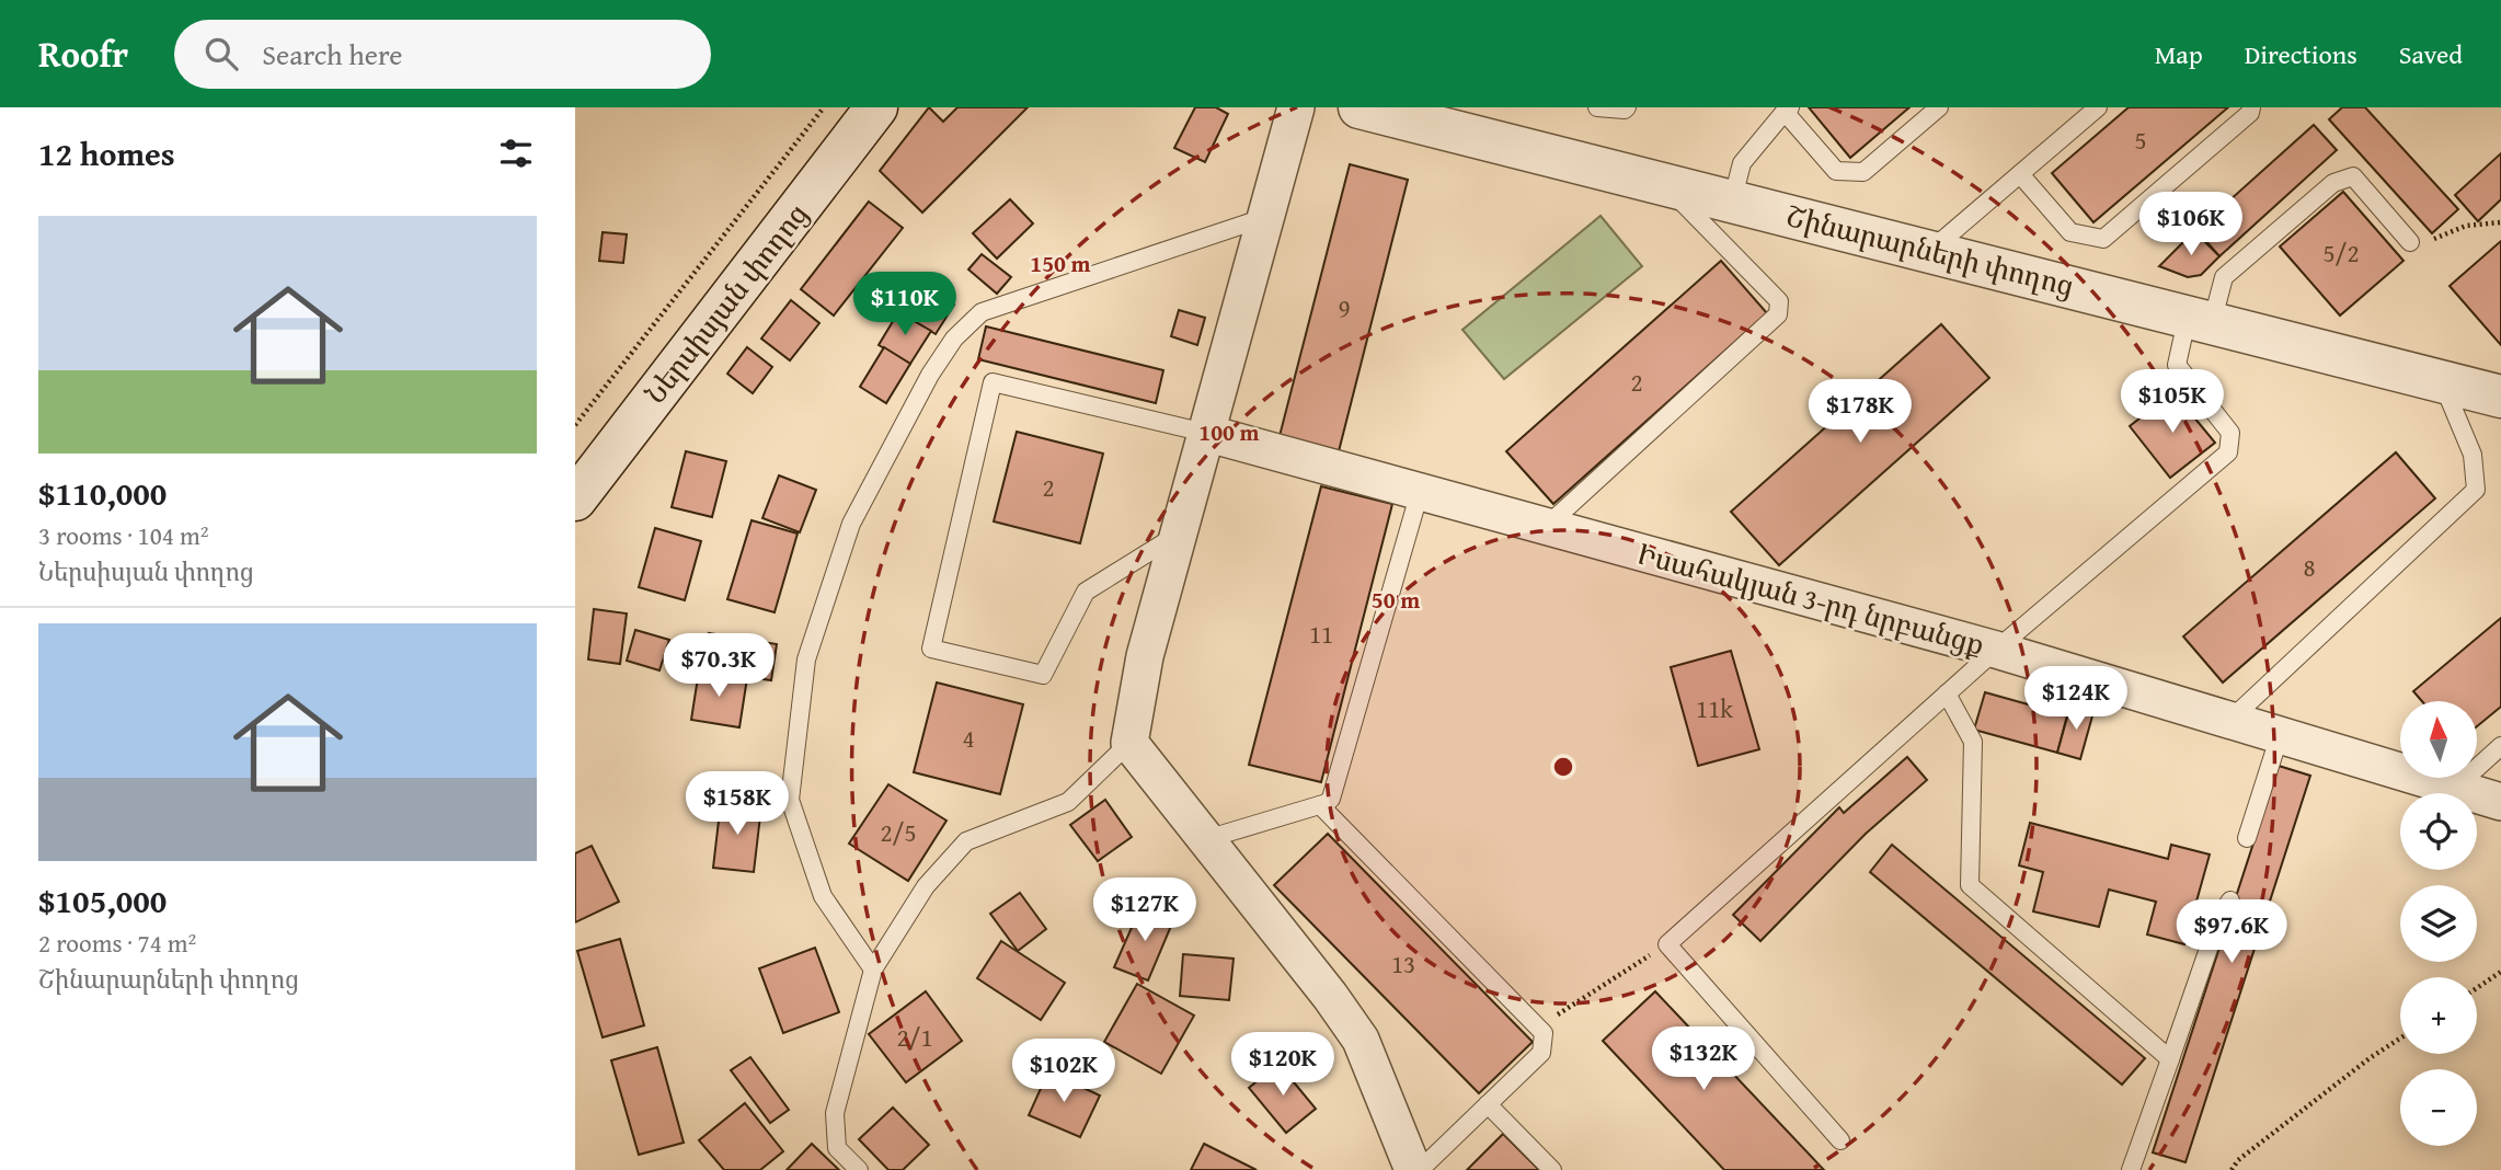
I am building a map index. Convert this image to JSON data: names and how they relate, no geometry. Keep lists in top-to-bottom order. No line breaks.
{"streets":{"street":["Շինարարների փողոց","Ներսիսյան փողոց","Իսահակյան 3-րդ նրբանցք"]},"house_numbers":["5","5/2","9","2","2","8","11","11k","4","2/5","13","2/1"],"north":"top","page":{"header":"Roofr","search":"Search here","nav":["Map","Directions","Saved"],"heading":"12 homes","price":["$106K","$110K","$105K","$178K","$70.3K","$124K","$158K","$127K","$97.6K","$132K","$120K","$102K"],"list":[{"name":"$110,000","note":"3 rooms · 104 m² · Ներսիսյան փողոց"},{"name":"$105,000","note":"2 rooms · 74 m² · Շինարարների փողոց"}],"map_buttons":["+","−"]},"rings":["150 m","100 m","50 m"]}
